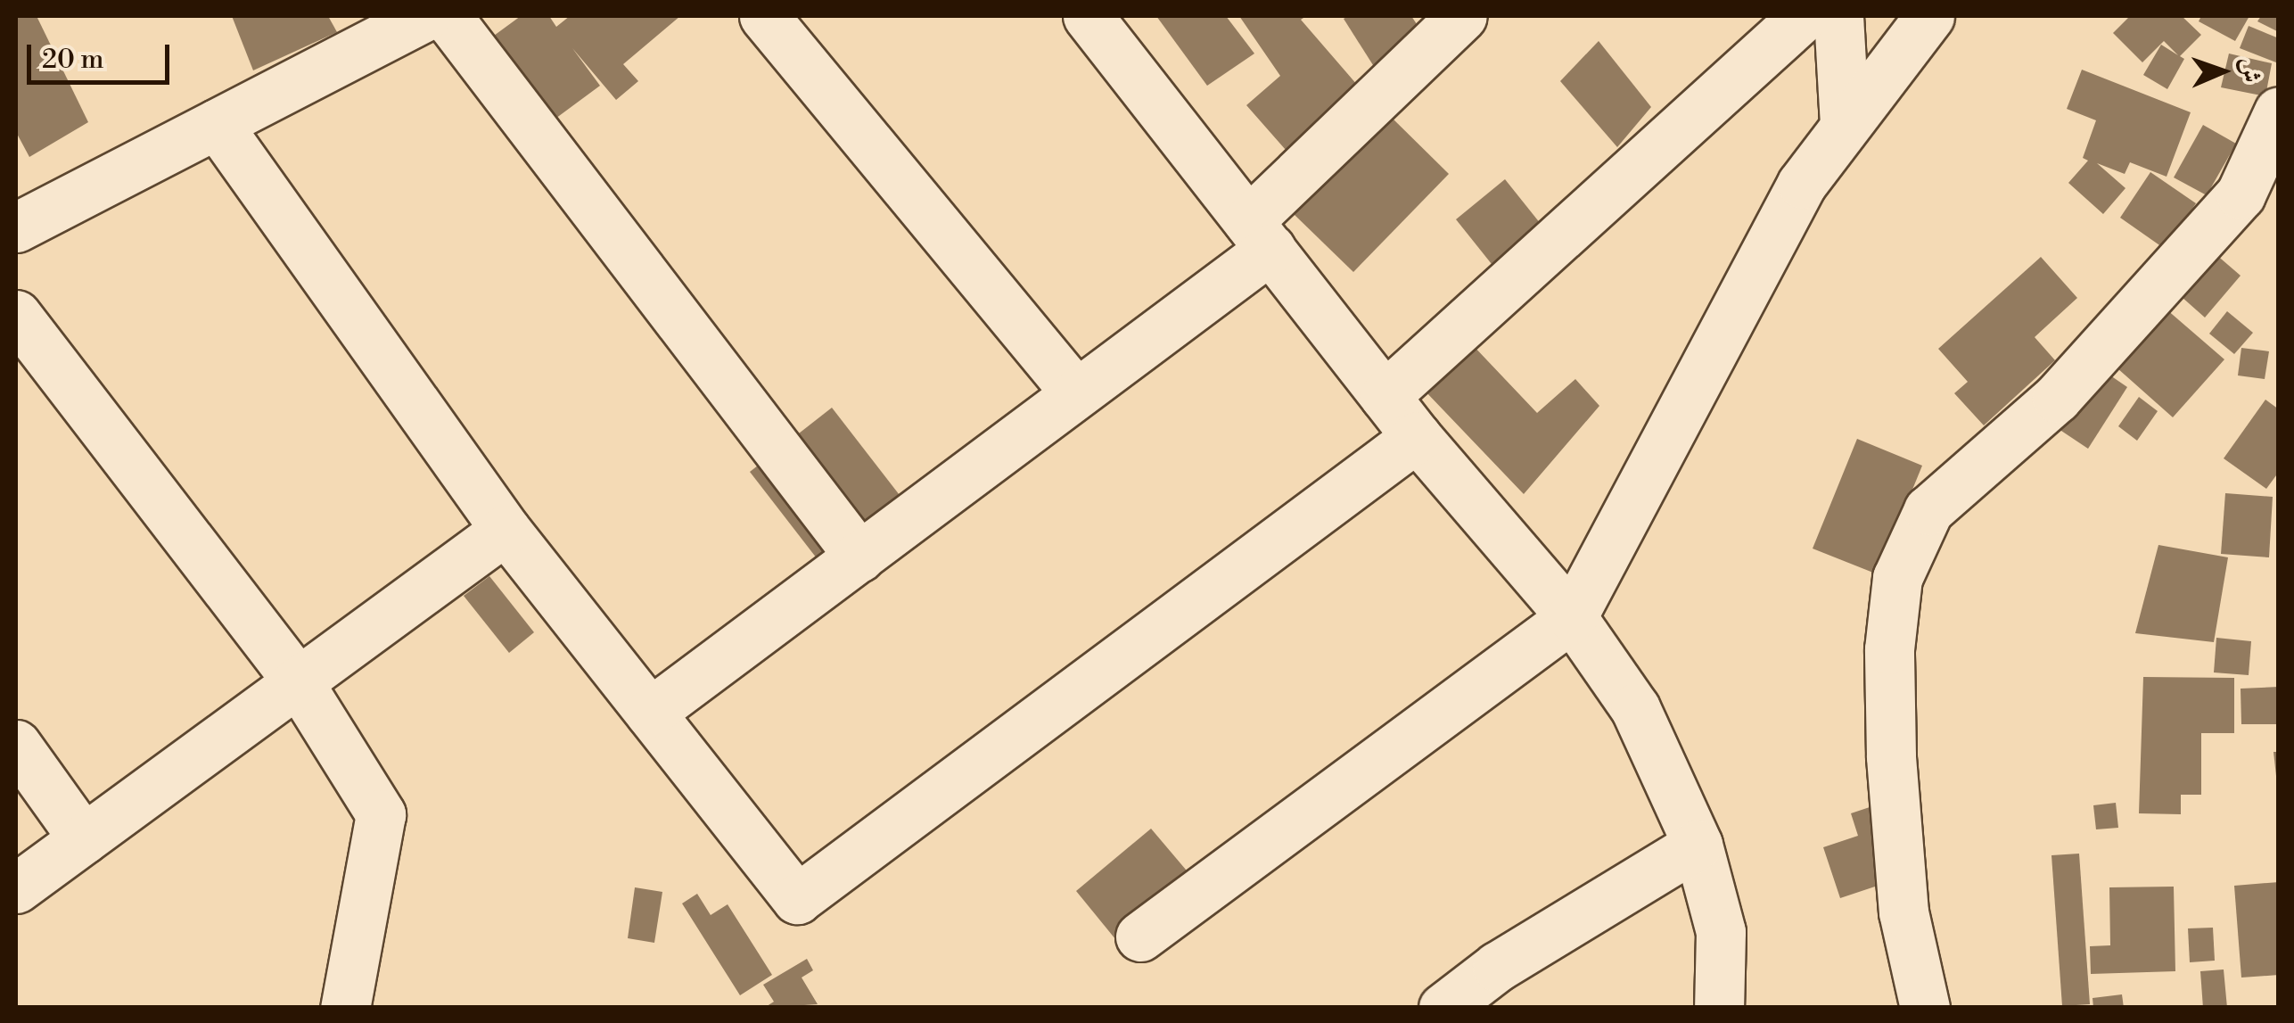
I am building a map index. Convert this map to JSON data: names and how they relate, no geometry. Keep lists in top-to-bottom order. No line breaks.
{"scale_bar":"20 m","north":"right"}
